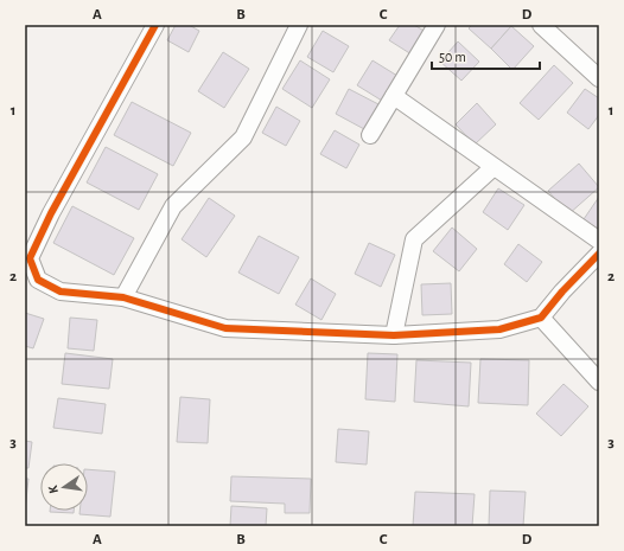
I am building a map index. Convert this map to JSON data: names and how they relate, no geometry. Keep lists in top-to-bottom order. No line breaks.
{"scale_bar":"50 m","north":"left","grid":{"columns":["A","B","C","D"],"rows":["1","2","3"]}}
